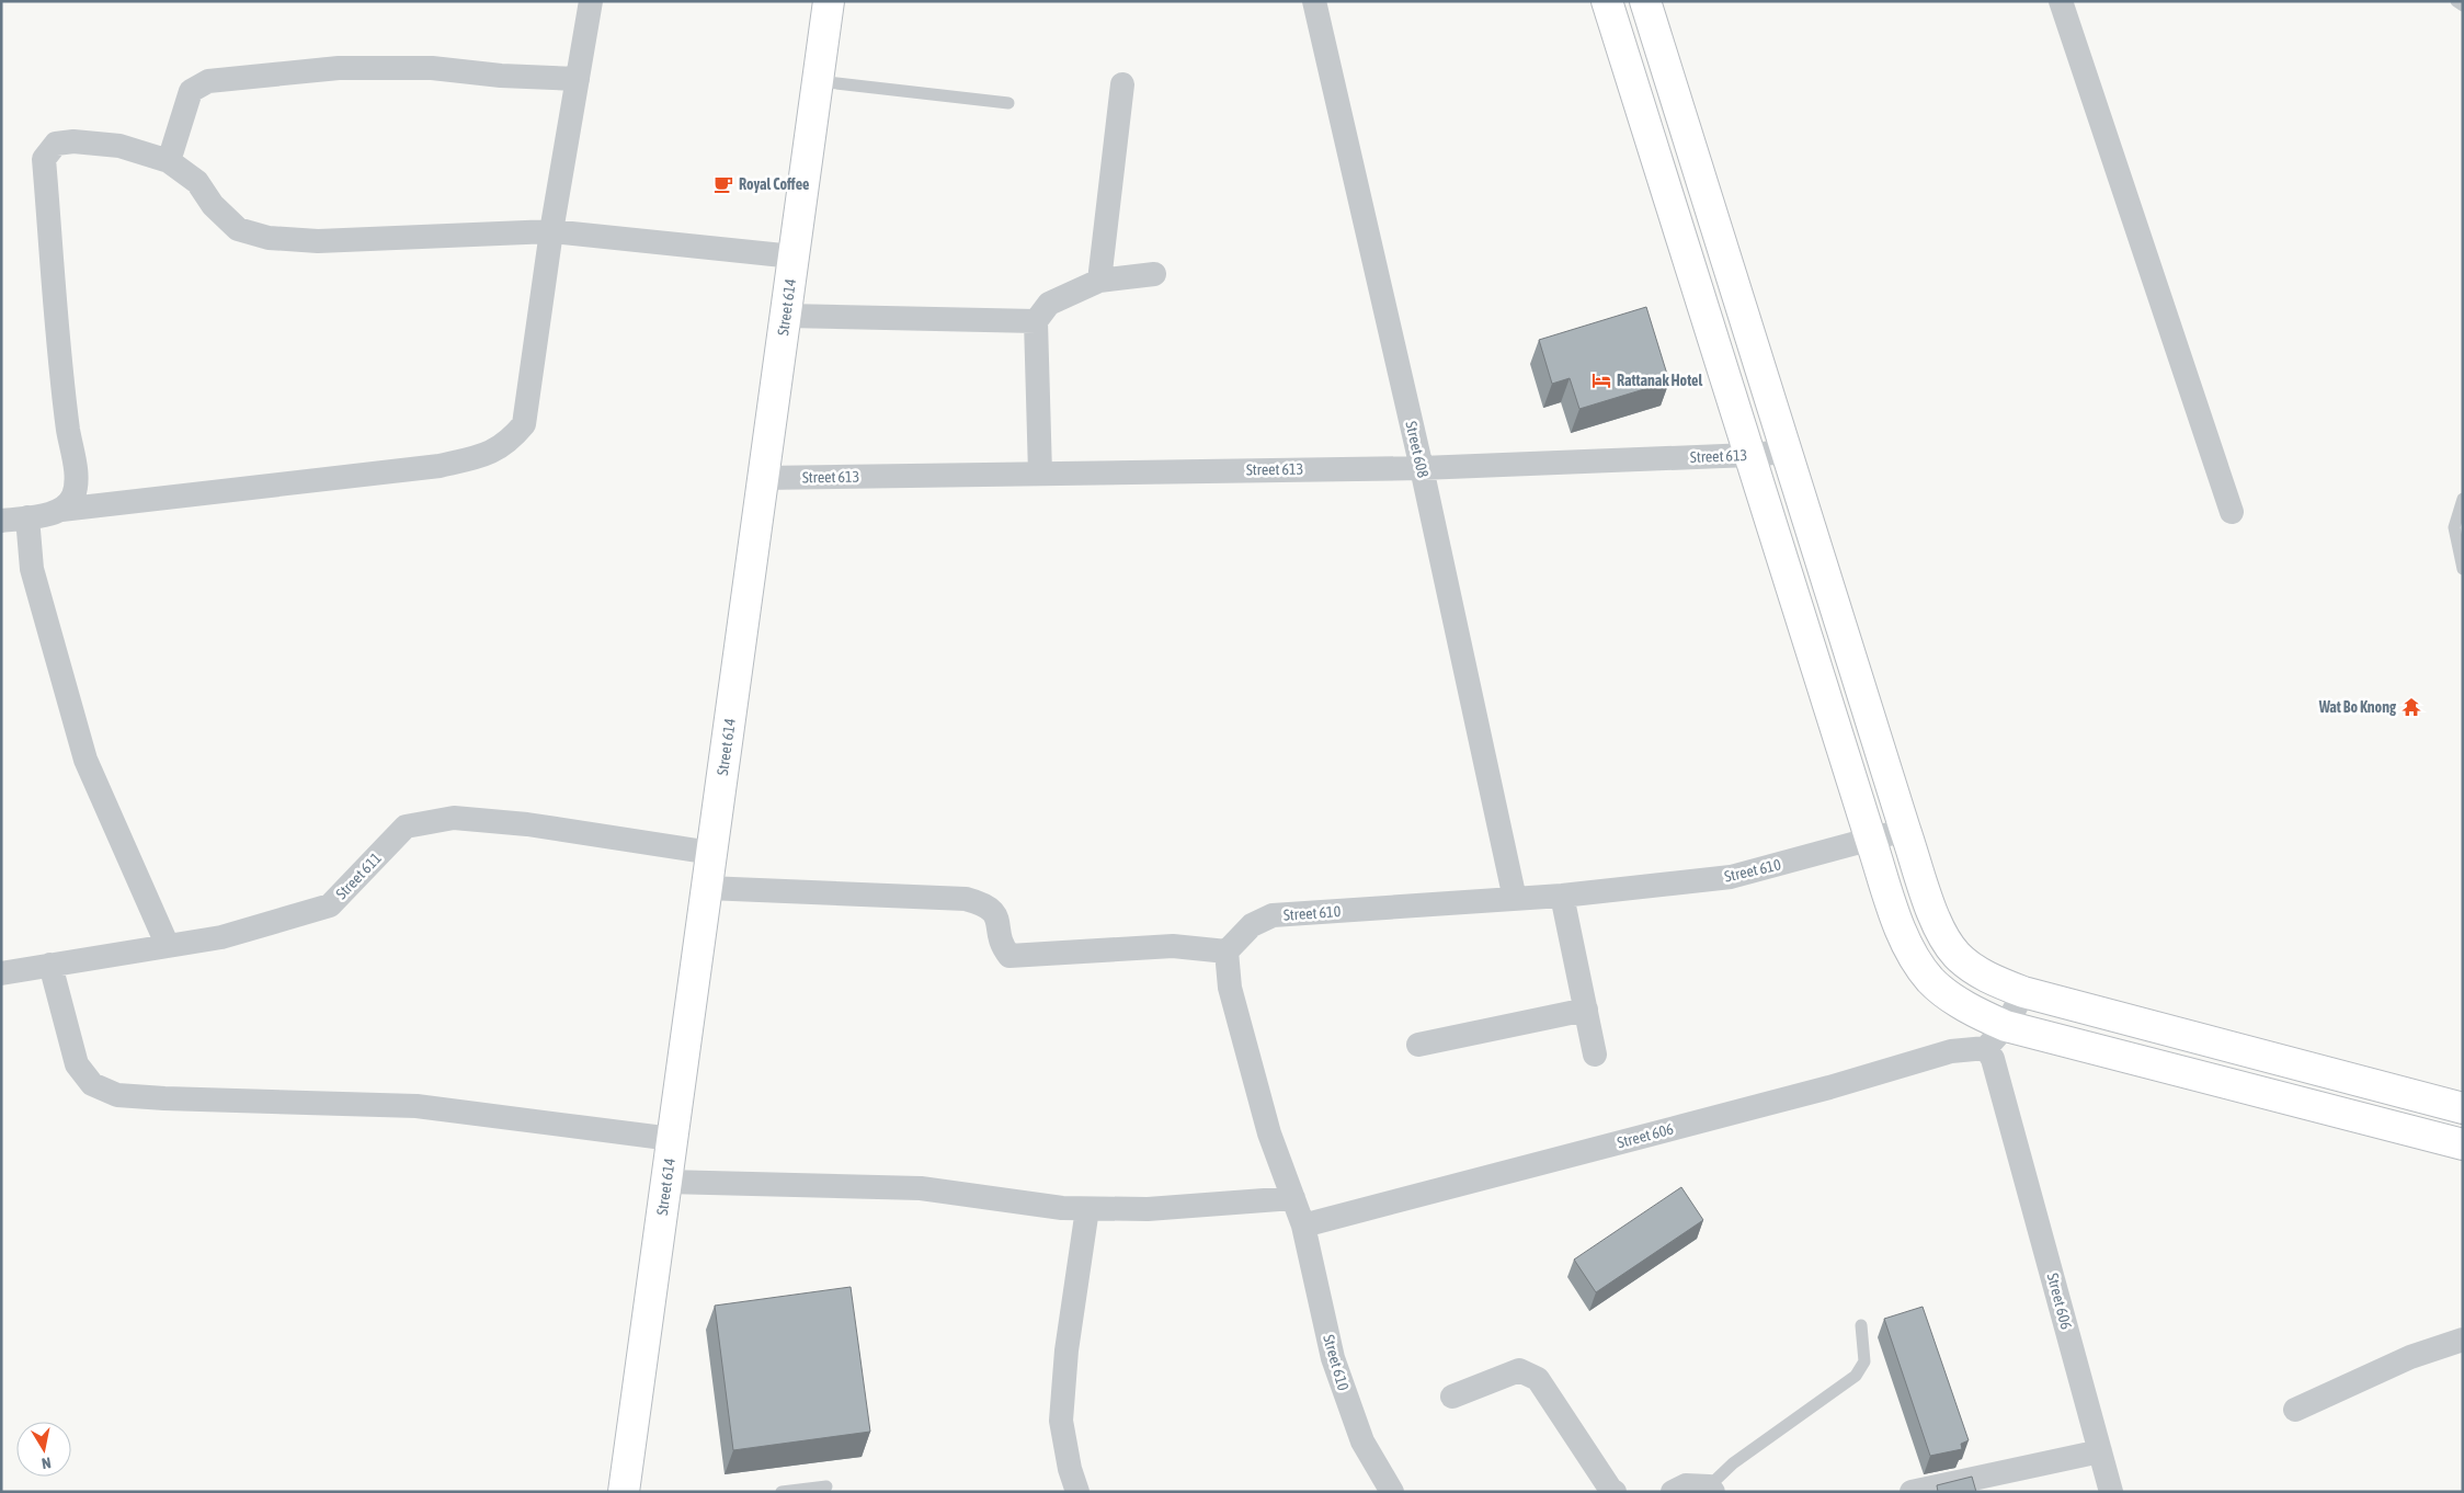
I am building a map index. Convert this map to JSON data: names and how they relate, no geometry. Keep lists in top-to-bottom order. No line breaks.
{"streets":{"main road":["Street 614"],"street":["Street 608","Street 613","Street 610","Street 611","Street 606"]},"crossings":[["Street 614","Street 613"],["Street 614","Street 611"],["Street 608","Street 613"],["Street 608","Street 610"],["Street 610","Street 606"]],"places":{"cafe":["Royal Coffee"],"hotel":["Rattanak Hotel"],"temple":["Wat Bo Knong"]},"north":"bottom"}
